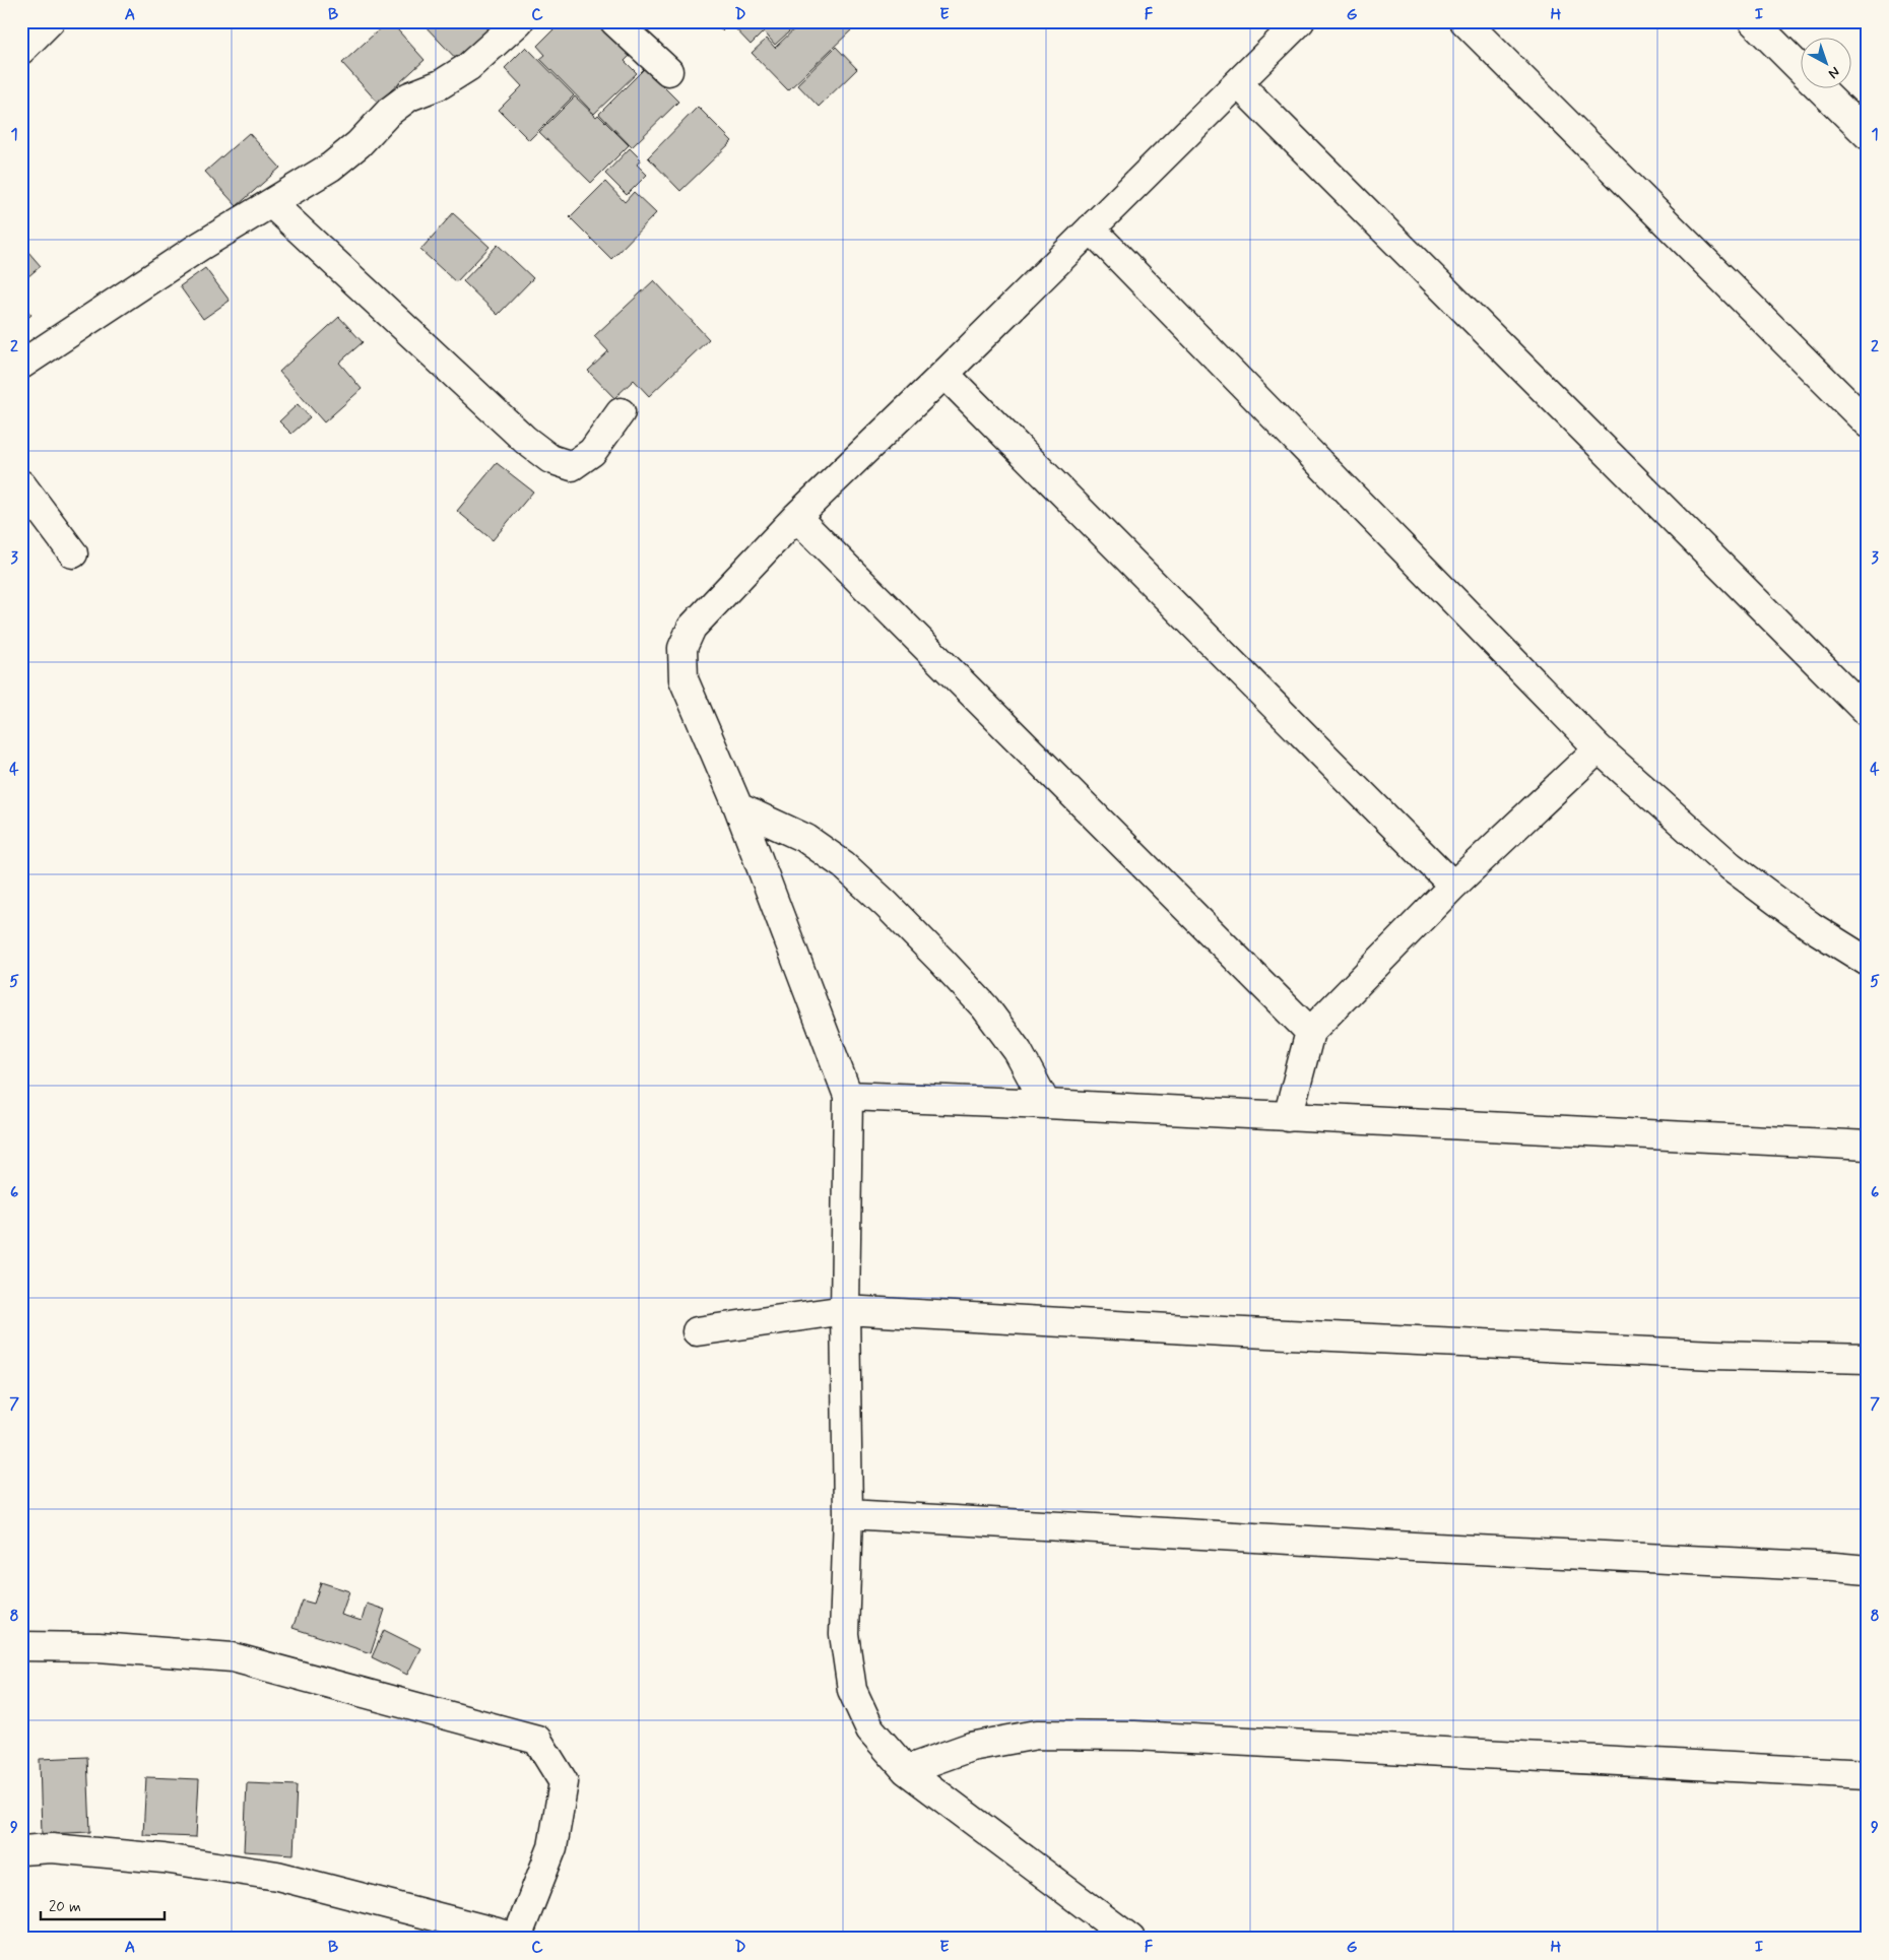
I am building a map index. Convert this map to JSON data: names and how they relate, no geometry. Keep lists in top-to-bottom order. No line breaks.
{"scale_bar":"20 m","north":"bottom right","grid":{"columns":["A","B","C","D","E","F","G","H","I"],"rows":["1","2","3","4","5","6","7","8","9"]}}
